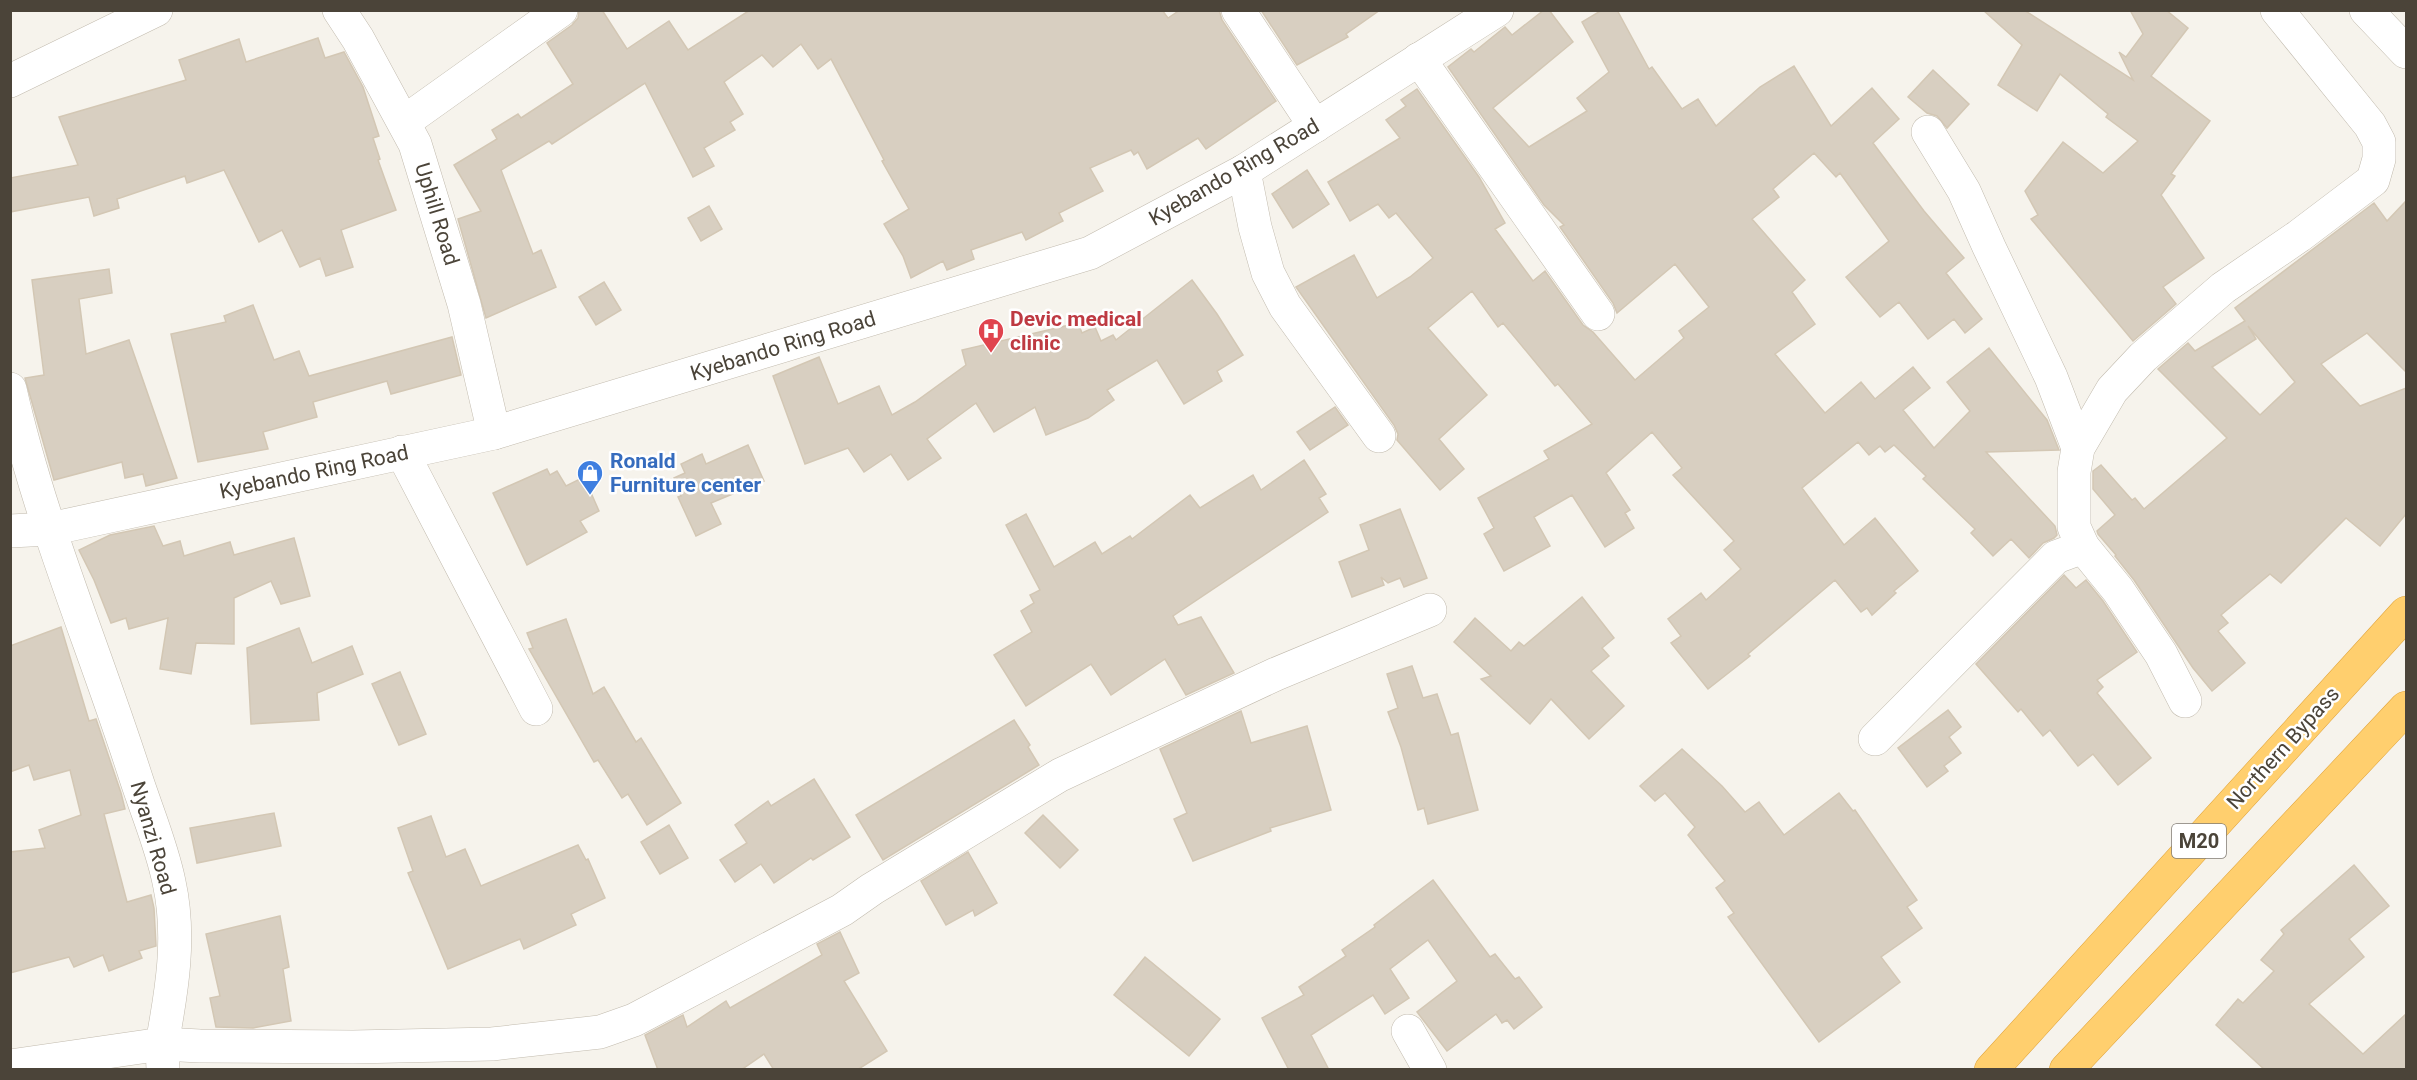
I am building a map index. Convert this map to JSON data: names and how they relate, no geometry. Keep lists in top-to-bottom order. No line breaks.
{"streets":{"highway":["Northern Bypass","M20"],"street":["Kyebando Ring Road","Uphill Road","Nyanzi Road"]},"crossings":[["Kyebando Ring Road","Uphill Road"],["Kyebando Ring Road","Nyanzi Road"]],"places":{"hospital":["Devic medical clinic"],"shop":["Ronald Furniture center"]}}
